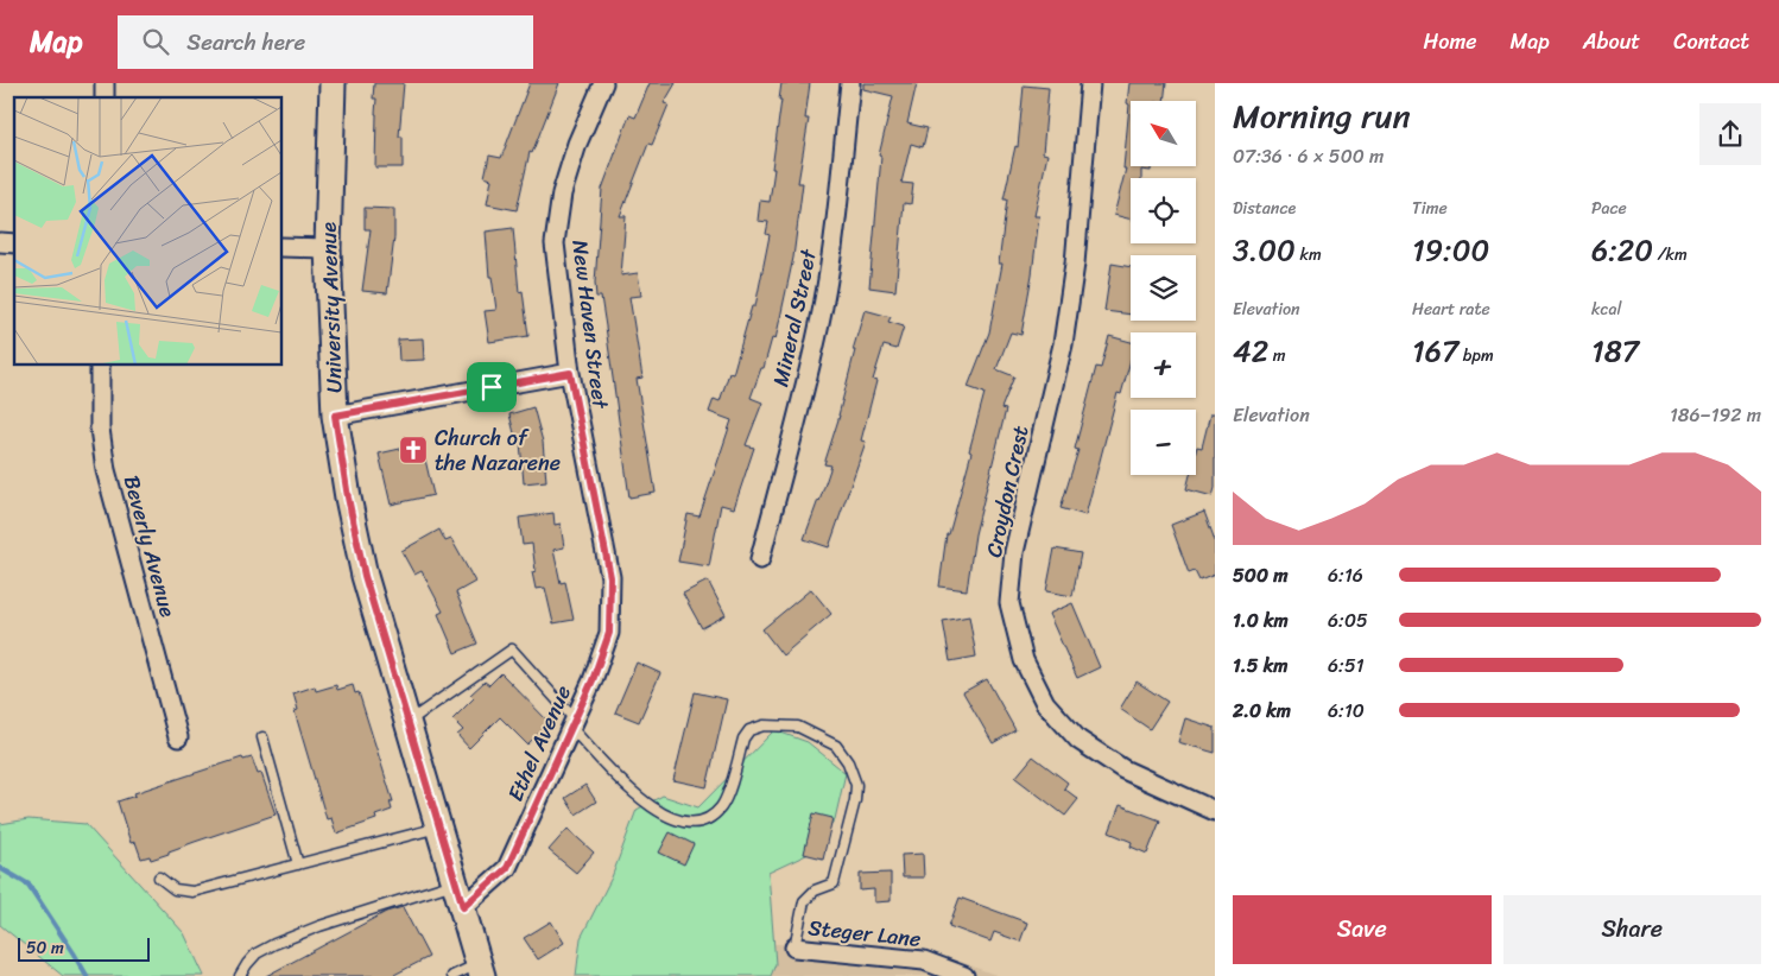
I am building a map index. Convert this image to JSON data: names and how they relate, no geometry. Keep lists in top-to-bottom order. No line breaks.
{"streets":{"main road":["University Avenue"],"street":["Mineral Street","New Haven Street","Croydon Crest","Beverly Avenue","Ethel Avenue","Steger Lane"]},"crossings":[["University Avenue","Ethel Avenue"],["New Haven Street","Ethel Avenue"]],"places":{"church":["Church of the Nazarene"]},"scale_bar":"50 m","north":"top left","page":{"header":"Map","search":"Search here","nav":["Home","Map","About","Contact"],"heading":["Morning run","07:36 · 6 × 500 m"],"map_buttons":["+","−"],"stats":[["Distance","3.00 km"],["Time","19:00"],["Pace","6:20 /km"],["Elevation","42 m"],["Heart rate","167 bpm"],["kcal","187"]],"chart":["Elevation","186–192 m"],"list":[{"name":"500 m","note":"6:16"},{"name":"1.0 km","note":"6:05"},{"name":"1.5 km","note":"6:51"},{"name":"2.0 km","note":"6:10"}],"buttons":["Save","Share"],"scale":"50 m"}}
